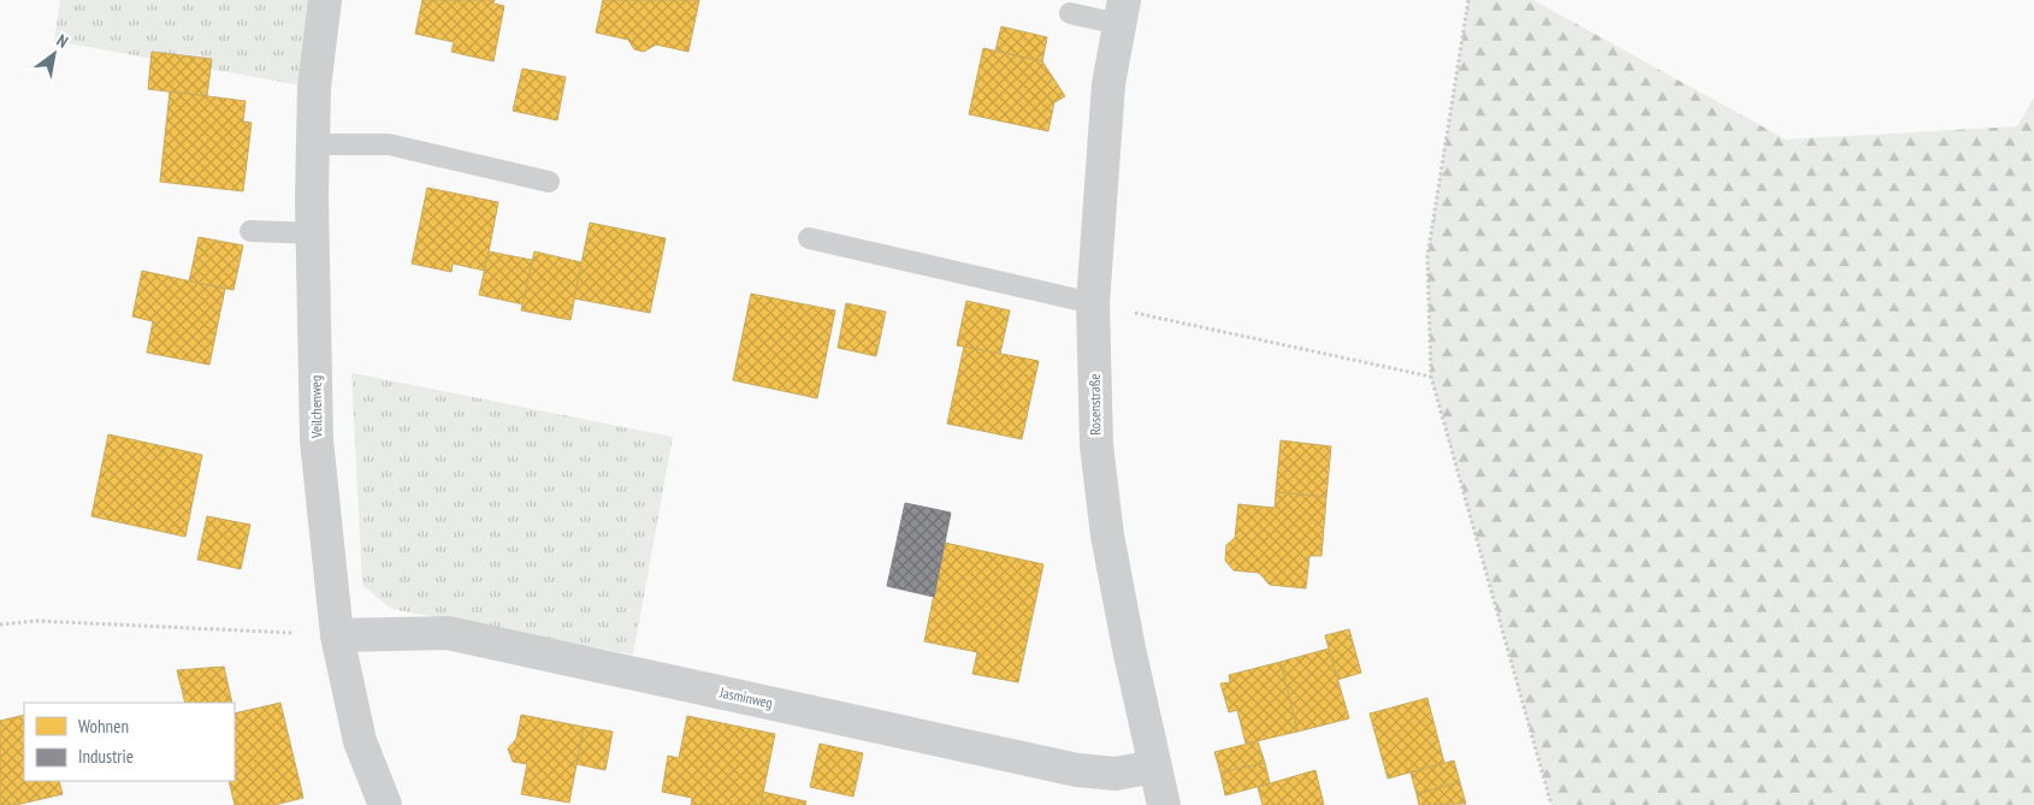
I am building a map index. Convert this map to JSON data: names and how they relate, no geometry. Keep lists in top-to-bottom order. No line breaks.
{"streets":{"street":["Rosenstraße","Veilchenweg","Jasminweg"]},"crossings":[["Rosenstraße","Jasminweg"],["Veilchenweg","Jasminweg"]],"legend":["Wohnen","Industrie"],"north":"top right"}
